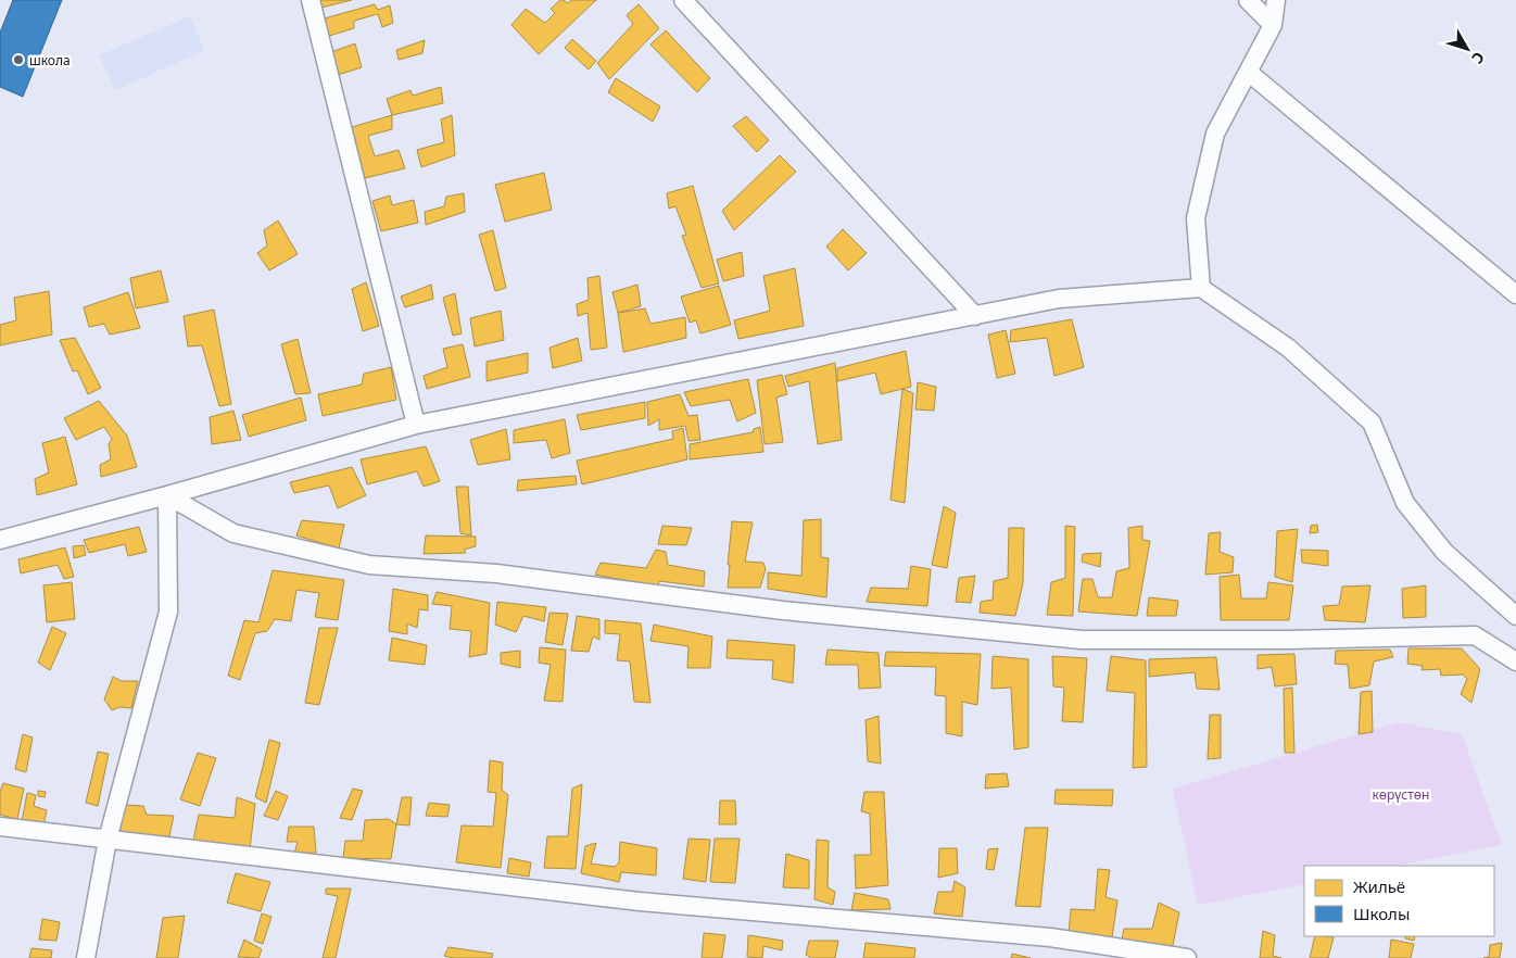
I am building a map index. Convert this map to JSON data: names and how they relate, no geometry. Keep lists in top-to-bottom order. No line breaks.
{"parks":["көрүстөн"],"places":["школа"],"legend":["Жильё","Школы"],"north":"bottom right"}
